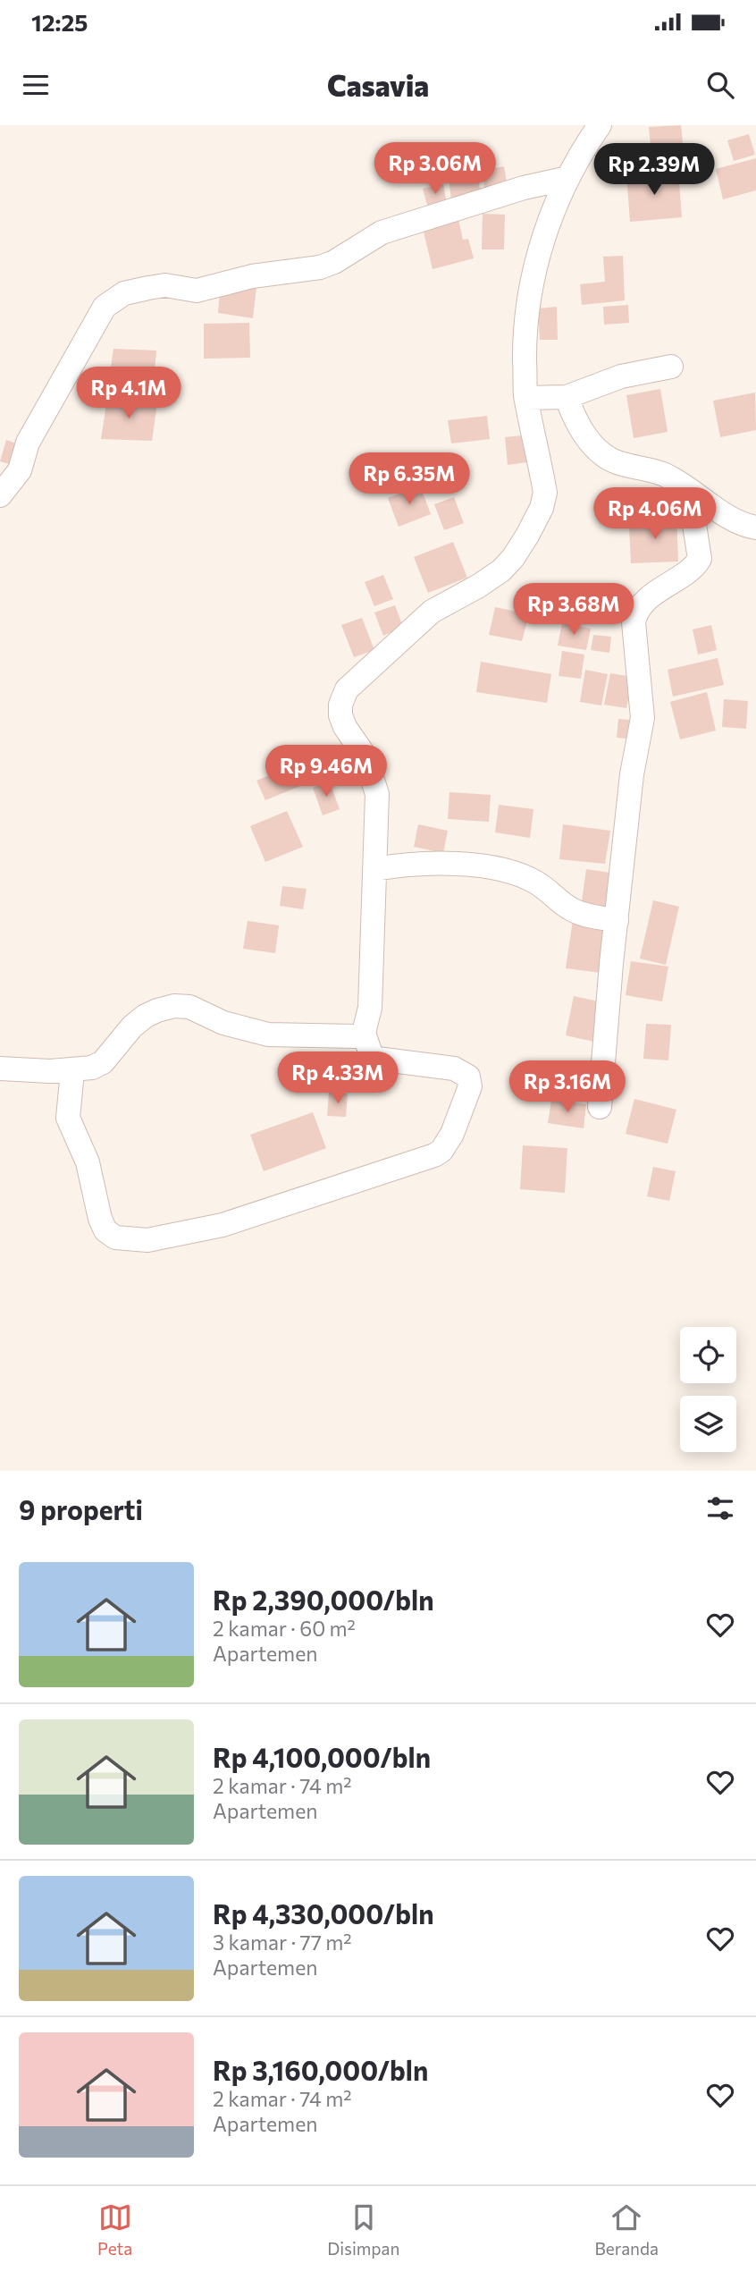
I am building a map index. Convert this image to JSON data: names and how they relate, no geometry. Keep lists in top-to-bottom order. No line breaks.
{"page":{"status":"12:25","header":"Casavia","price":["Rp 3.06M","Rp 2.39M","Rp 4.1M","Rp 6.35M","Rp 4.06M","Rp 3.68M","Rp 9.46M","Rp 4.33M","Rp 3.16M"],"heading":"9 properti","list":[{"name":"Rp 2,390,000/bln","note":"2 kamar · 60 m² · Apartemen"},{"name":"Rp 4,100,000/bln","note":"2 kamar · 74 m² · Apartemen"},{"name":"Rp 4,330,000/bln","note":"3 kamar · 77 m² · Apartemen"},{"name":"Rp 3,160,000/bln","note":"2 kamar · 74 m² · Apartemen"}],"tabs":["Peta","Disimpan","Beranda"]}}
